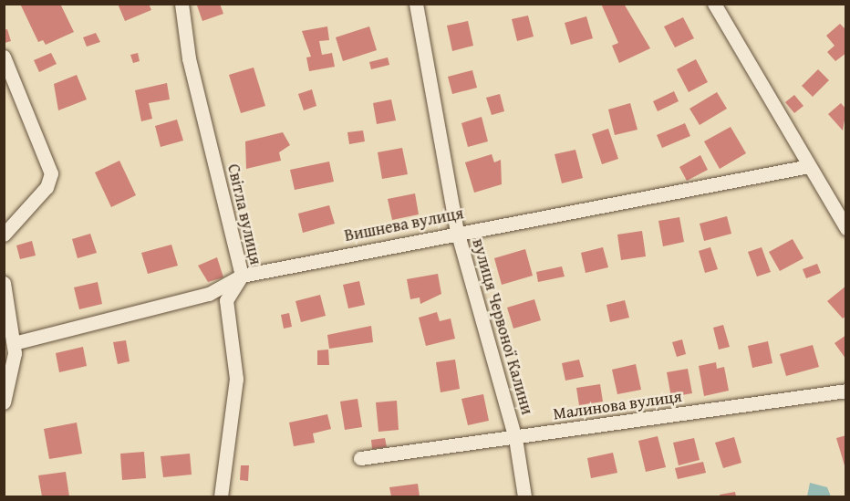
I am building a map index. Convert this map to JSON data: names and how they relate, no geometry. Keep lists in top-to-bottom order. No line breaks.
{"streets":{"street":["Світла вулиця","Вишнева вулиця","вулиця Червоної Калини","Малинова вулиця"]},"crossings":[["Світла вулиця","Вишнева вулиця"],["Вишнева вулиця","вулиця Червоної Калини"],["вулиця Червоної Калини","Малинова вулиця"]]}
